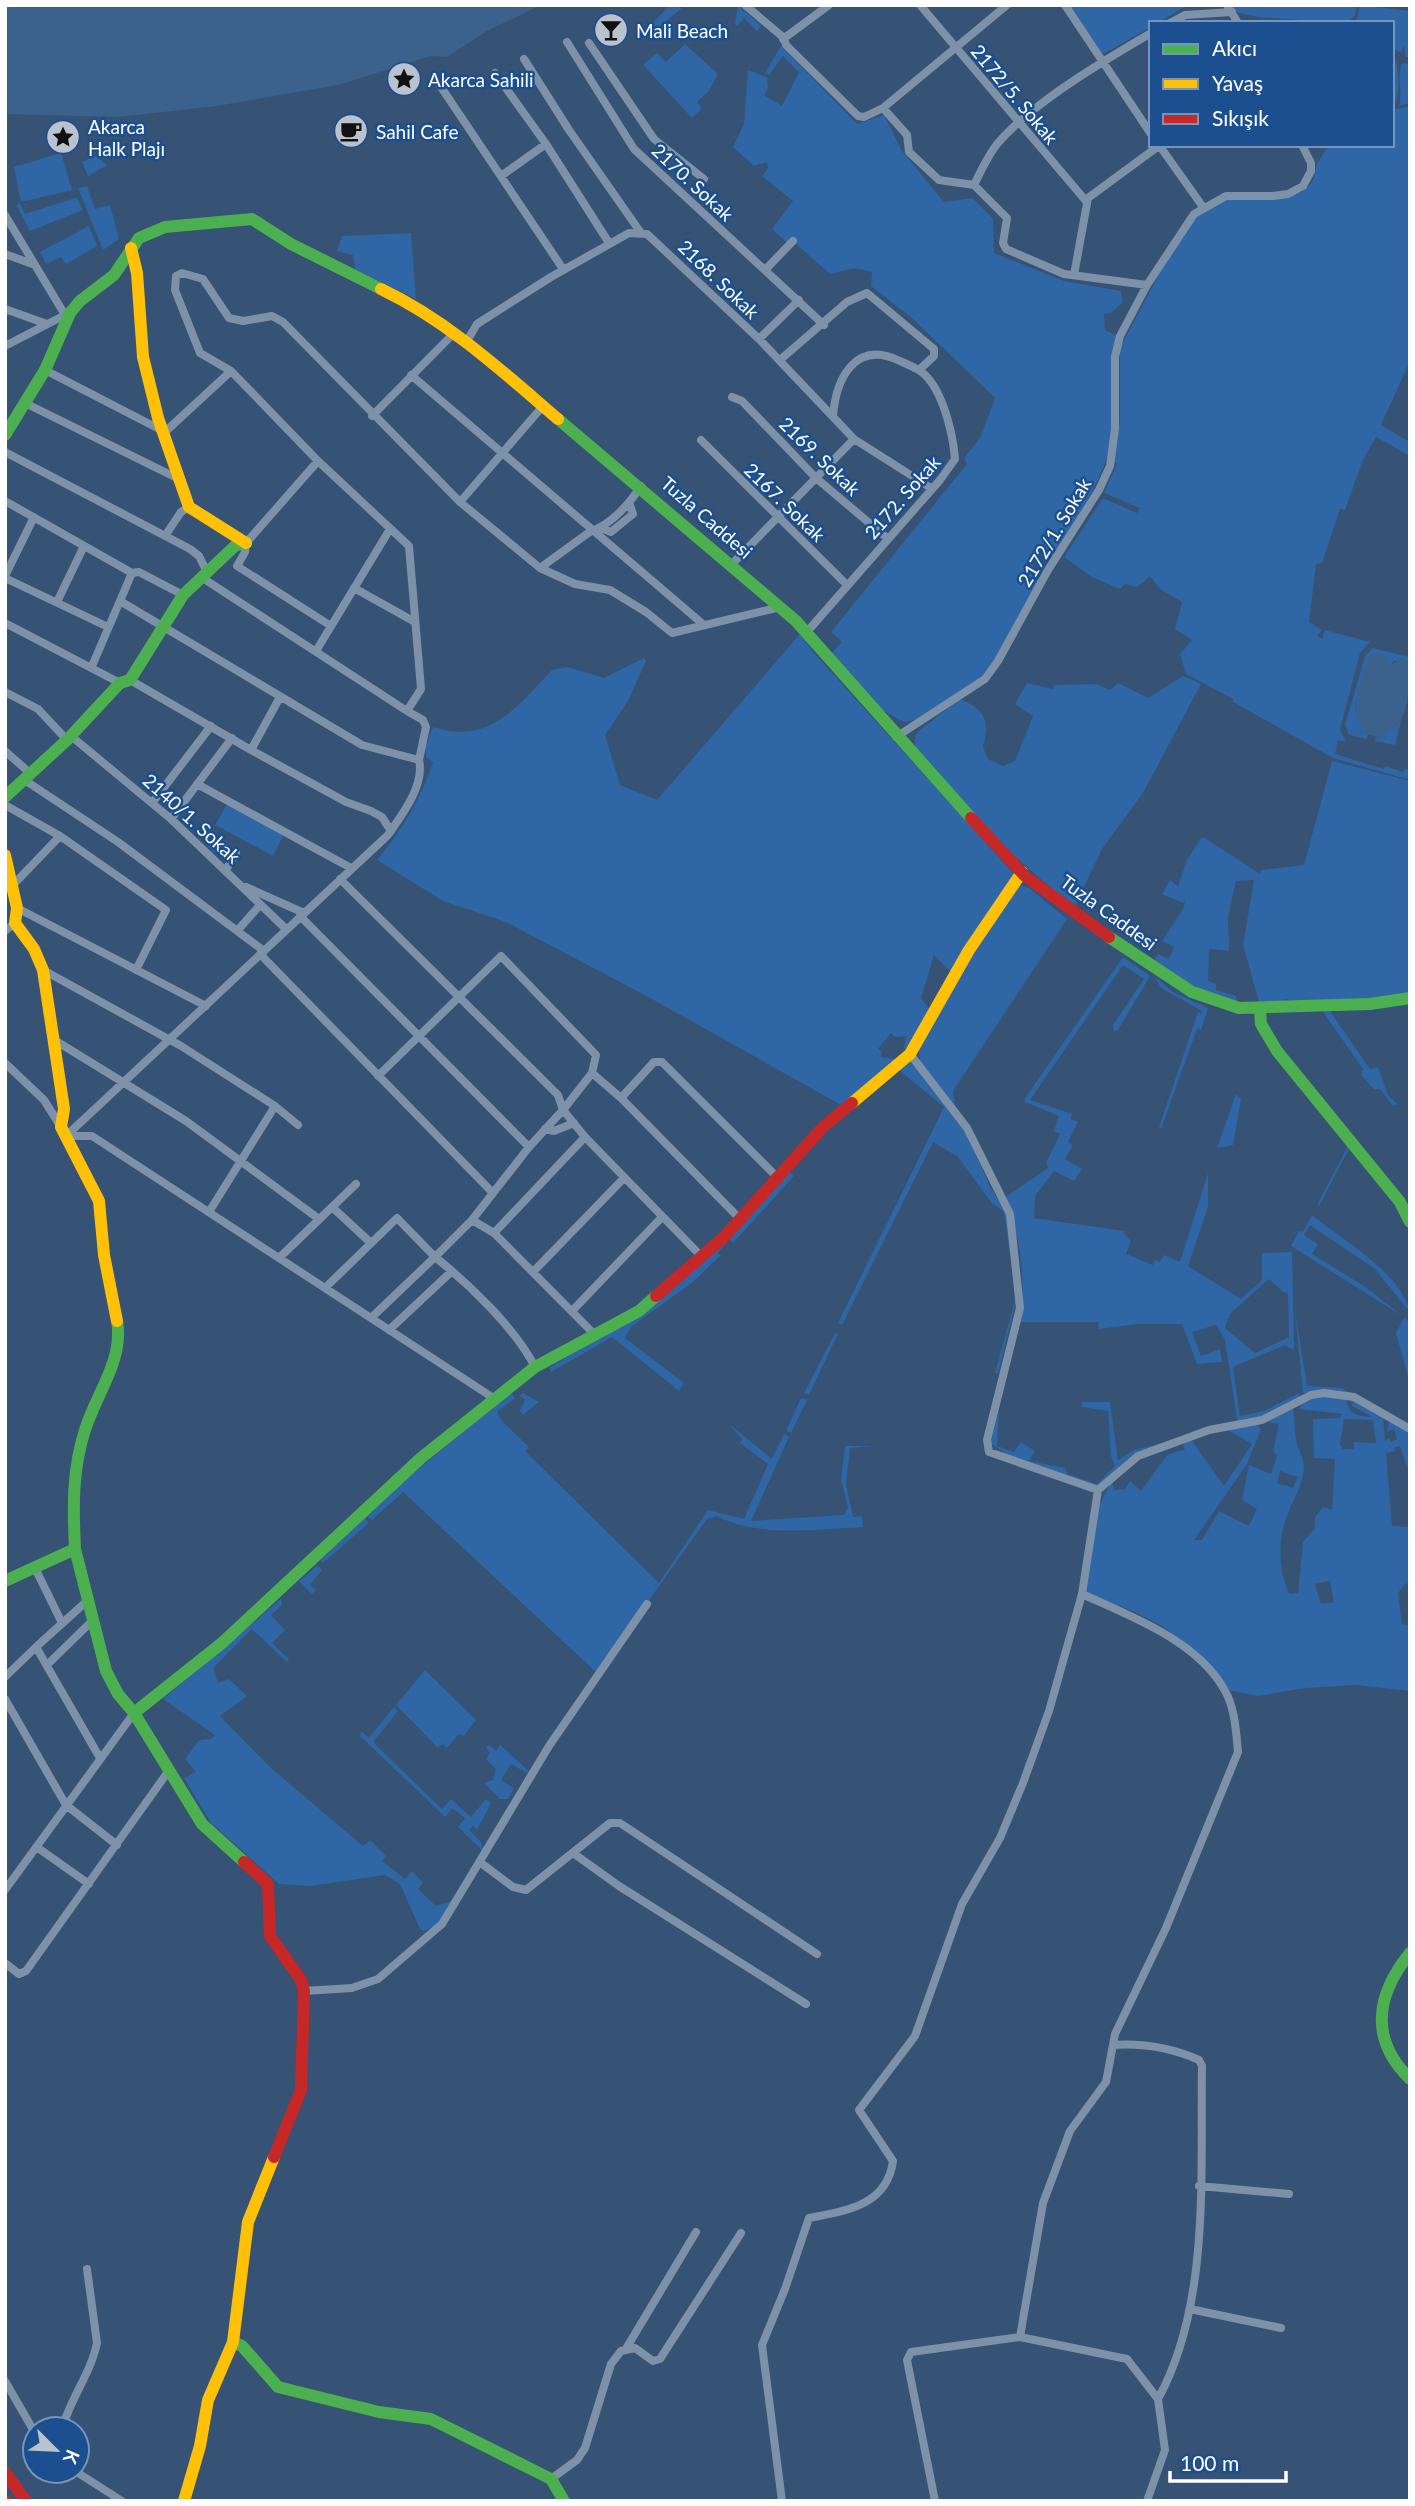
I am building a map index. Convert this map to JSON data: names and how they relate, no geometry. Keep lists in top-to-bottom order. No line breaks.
{"streets":{"street":["2172/5. Sokak","2170. Sokak","2168. Sokak","2169. Sokak","2172. Sokak","2167. Sokak","Tuzla Caddesi","2172/1. Sokak","2140/1. Sokak"]},"crossings":[["2168. Sokak","2172. Sokak"],["2169. Sokak","2172. Sokak"],["2172. Sokak","2167. Sokak"],["2172. Sokak","Tuzla Caddesi"],["Tuzla Caddesi","2172/1. Sokak"]],"places":{"bar":["Mali Beach"],"place":["Akarca Sahili","Akarca Halk Plajı"],"cafe":["Sahil Cafe"]},"legend":["Akıcı","Yavaş","Sıkışık"],"scale_bar":"100 m","north":"bottom right"}
